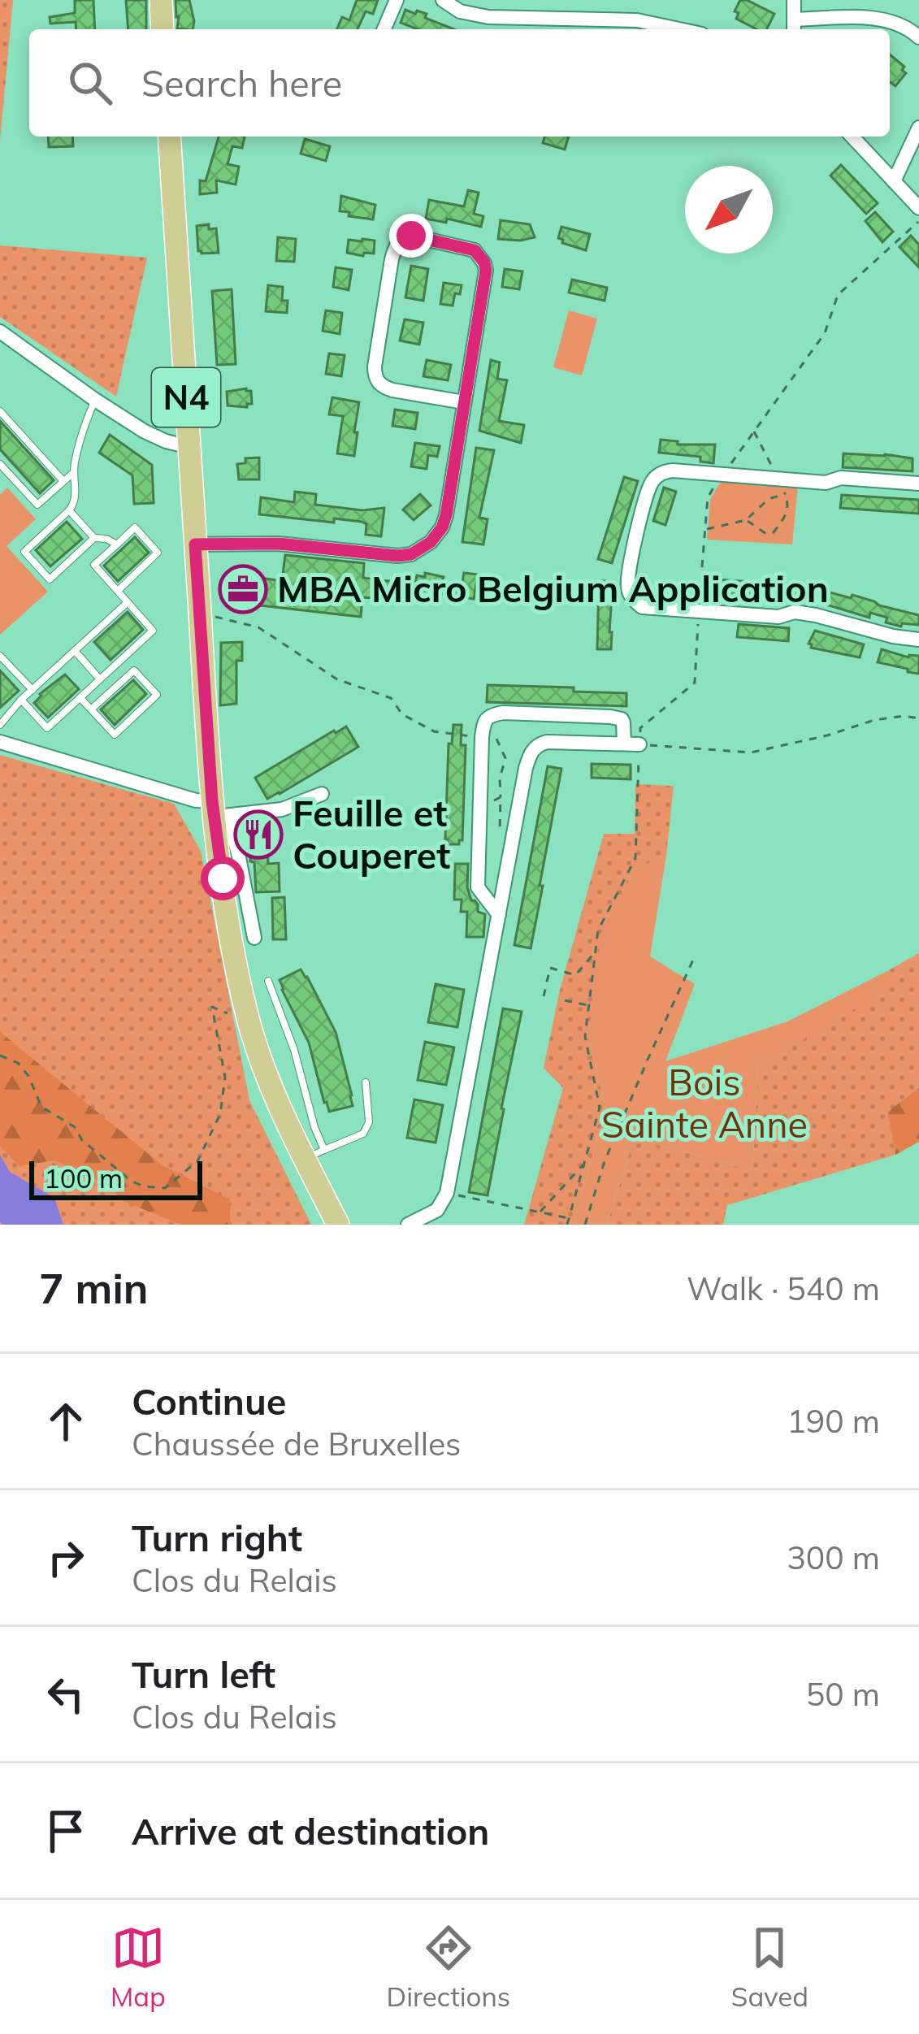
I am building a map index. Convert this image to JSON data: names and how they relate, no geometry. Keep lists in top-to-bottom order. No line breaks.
{"streets":{"main road":["N4"]},"parks":["Bois Sainte Anne"],"places":{"office":["MBA Micro Belgium Application"],"restaurant":["Feuille et Couperet"]},"scale_bar":"100 m","north":"bottom left","page":{"search":"Search here","scale":"100 m","heading":["7 min","Walk · 540 m"],"list":[["Continue","Chaussée de Bruxelles","190 m"],["Turn right","Clos du Relais","300 m"],["Turn left","Clos du Relais","50 m"],"Arrive at destination"],"nav":["Map","Directions","Saved"]}}
